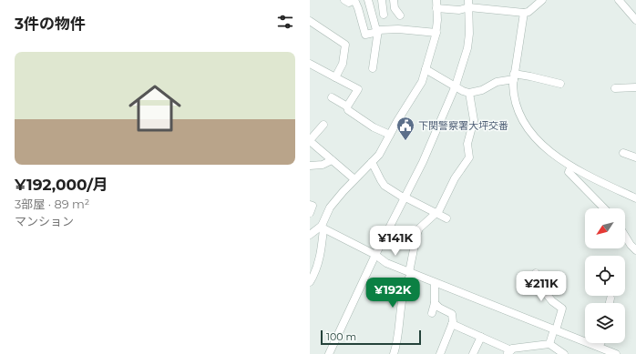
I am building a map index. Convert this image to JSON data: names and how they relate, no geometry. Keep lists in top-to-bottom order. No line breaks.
{"places":{"public building":["下関警察署大坪交番"]},"scale_bar":"100 m","north":"bottom left","page":{"heading":"3件の物件","list":[{"name":"¥192,000/月","note":"3部屋 · 89 m² · マンション"}],"price":["¥141K","¥211K","¥192K"],"scale":"100 m"}}
